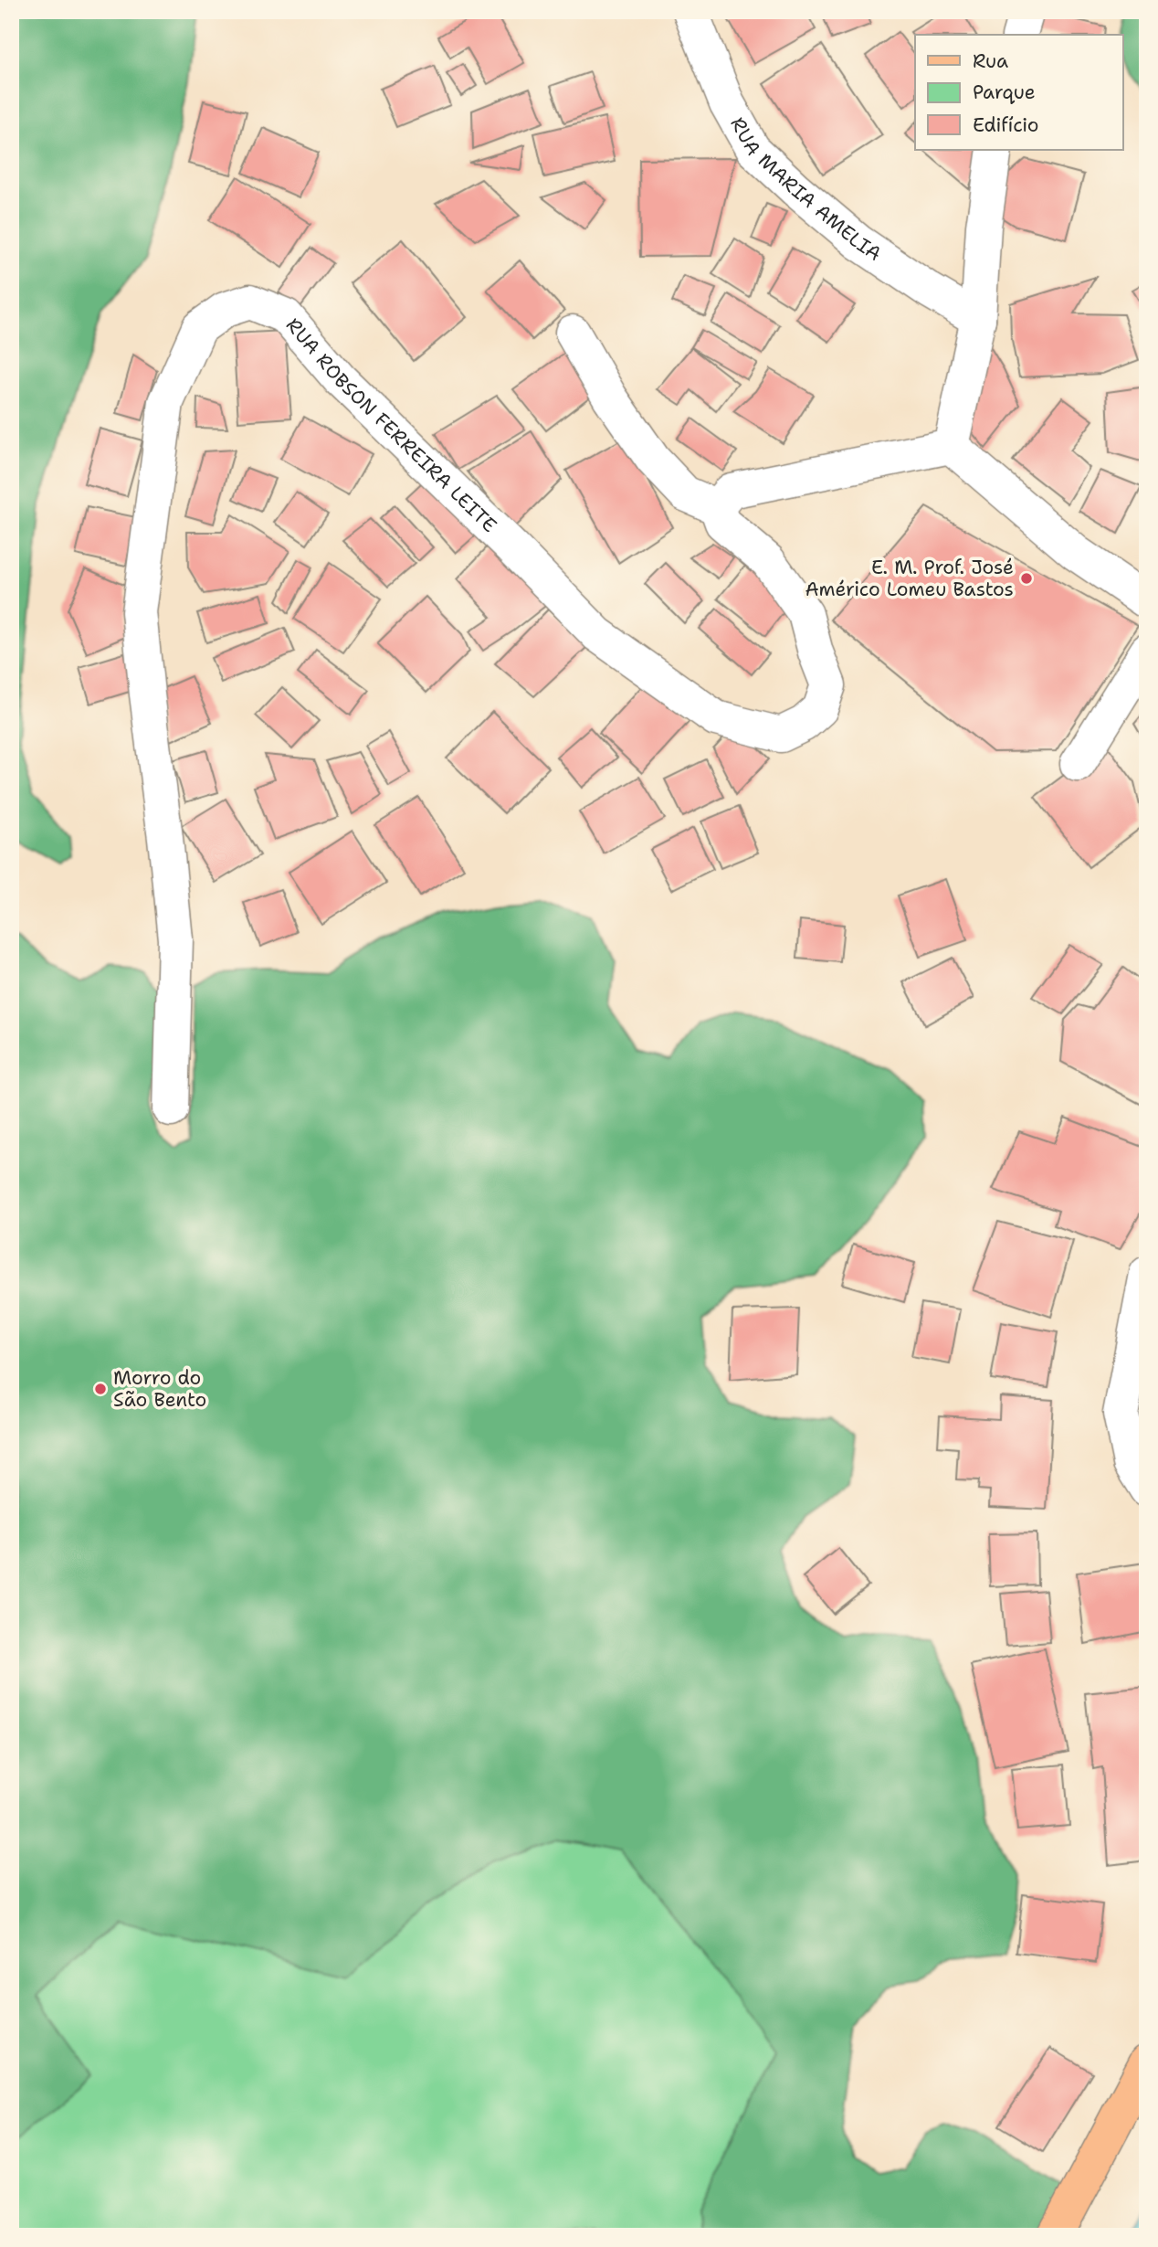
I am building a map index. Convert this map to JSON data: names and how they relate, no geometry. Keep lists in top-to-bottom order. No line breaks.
{"streets":{"street":["RUA MARIA AMELIA","RUA ROBSON FERREIRA LEITE"]},"places":["E. M. Prof. José Américo Lomeu Bastos","Morro do São Bento"],"legend":["Rua","Parque","Edifício"]}
